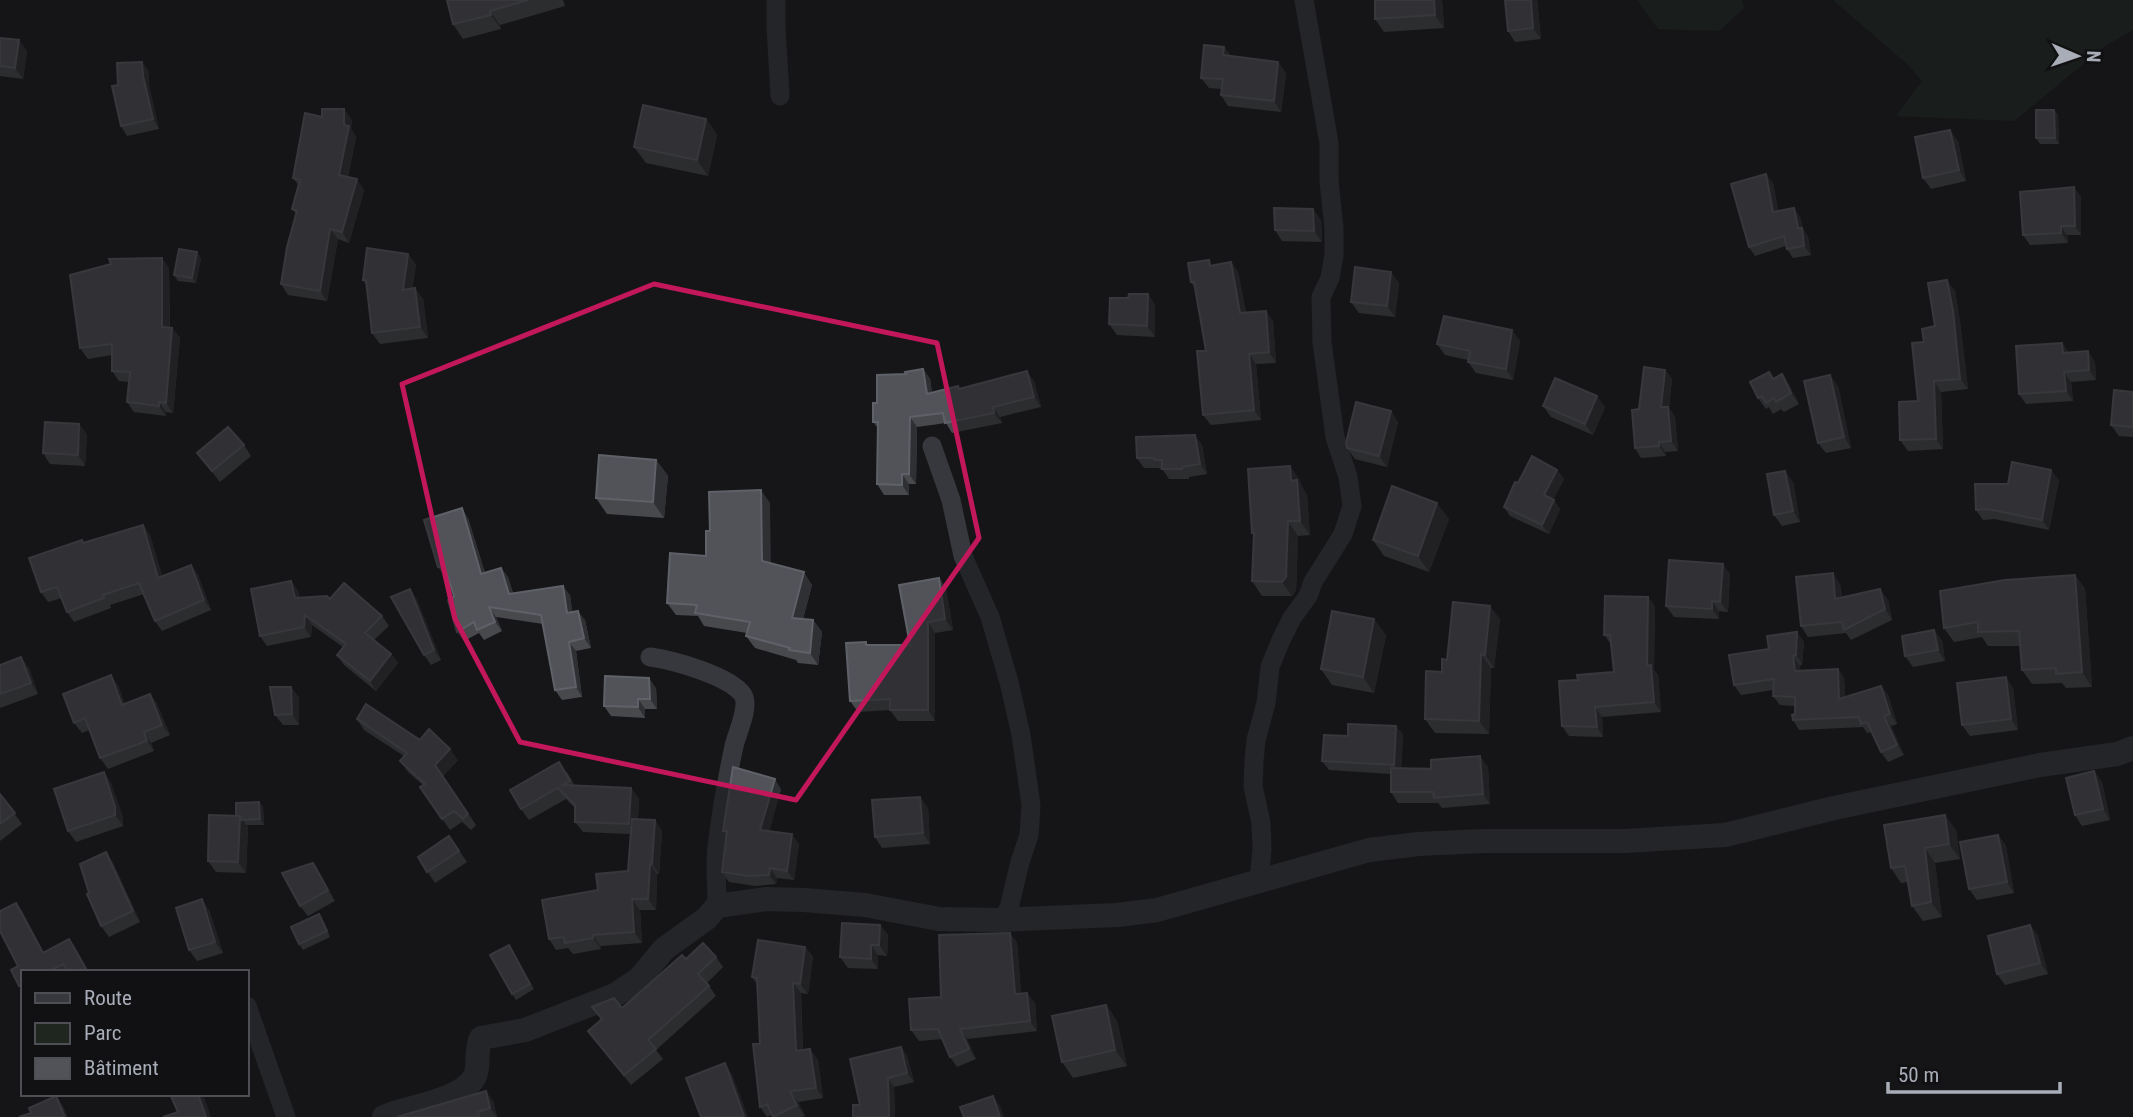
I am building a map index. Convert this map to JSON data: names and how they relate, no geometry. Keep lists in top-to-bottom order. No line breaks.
{"legend":["Route","Parc","Bâtiment"],"scale_bar":"50 m","north":"right"}
